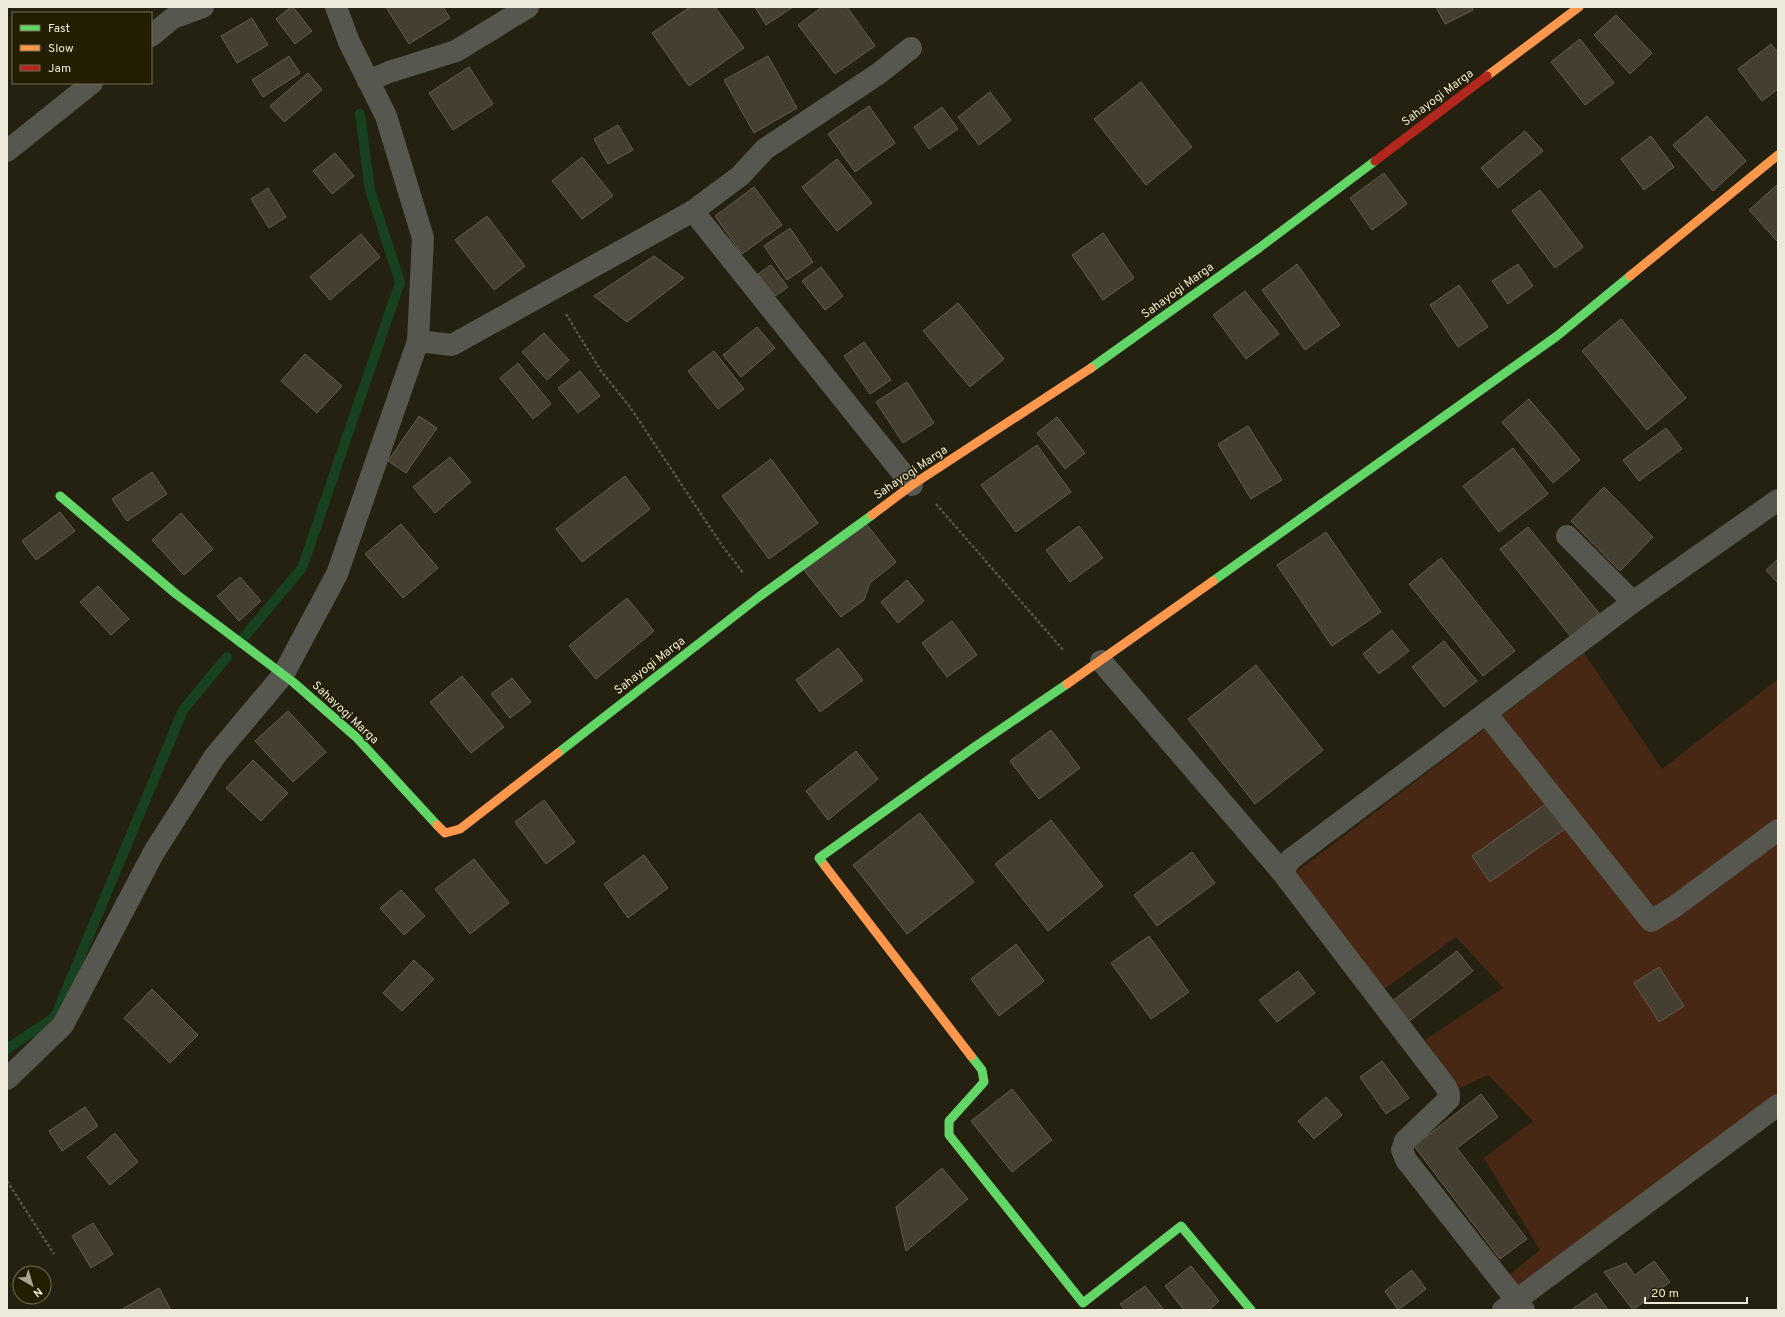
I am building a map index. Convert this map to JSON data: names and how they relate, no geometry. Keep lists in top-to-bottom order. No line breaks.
{"streets":{"street":["Sahayogi Marga"]},"legend":["Fast","Slow","Jam"],"scale_bar":"20 m","north":"bottom right"}
